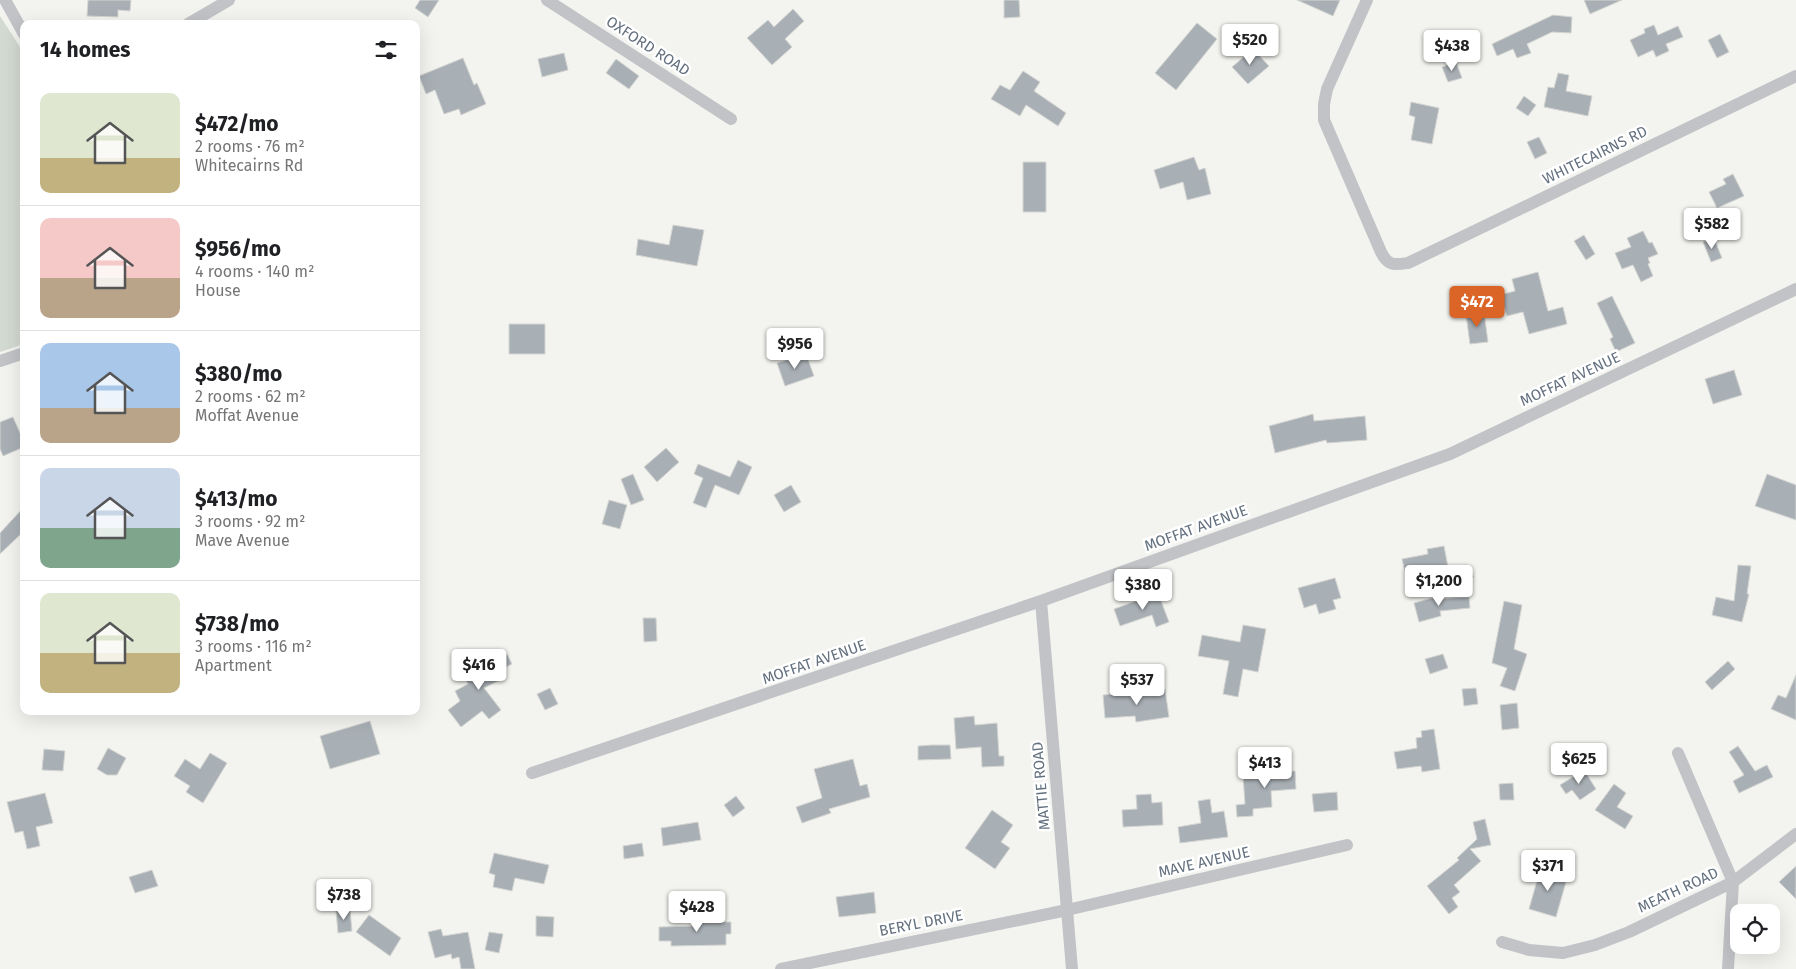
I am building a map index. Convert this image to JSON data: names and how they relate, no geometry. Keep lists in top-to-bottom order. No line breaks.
{"streets":{"street":["OXFORD ROAD","WHITECAIRNS RD","MOFFAT AVENUE","MATTIE ROAD","MAVE AVENUE","MEATH ROAD","BERYL DRIVE"]},"crossings":[["MOFFAT AVENUE","MATTIE ROAD"],["MATTIE ROAD","MAVE AVENUE"],["MATTIE ROAD","BERYL DRIVE"],["MAVE AVENUE","BERYL DRIVE"]],"page":{"heading":"14 homes","price":["$520","$438","$582","$472","$956","$1,200","$380","$416","$537","$625","$413","$371","$738","$428"],"list":[{"name":"$472/mo","note":"2 rooms · 76 m² · Whitecairns Rd"},{"name":"$956/mo","note":"4 rooms · 140 m² · House"},{"name":"$380/mo","note":"2 rooms · 62 m² · Moffat Avenue"},{"name":"$413/mo","note":"3 rooms · 92 m² · Mave Avenue"},{"name":"$738/mo","note":"3 rooms · 116 m² · Apartment"}]}}
